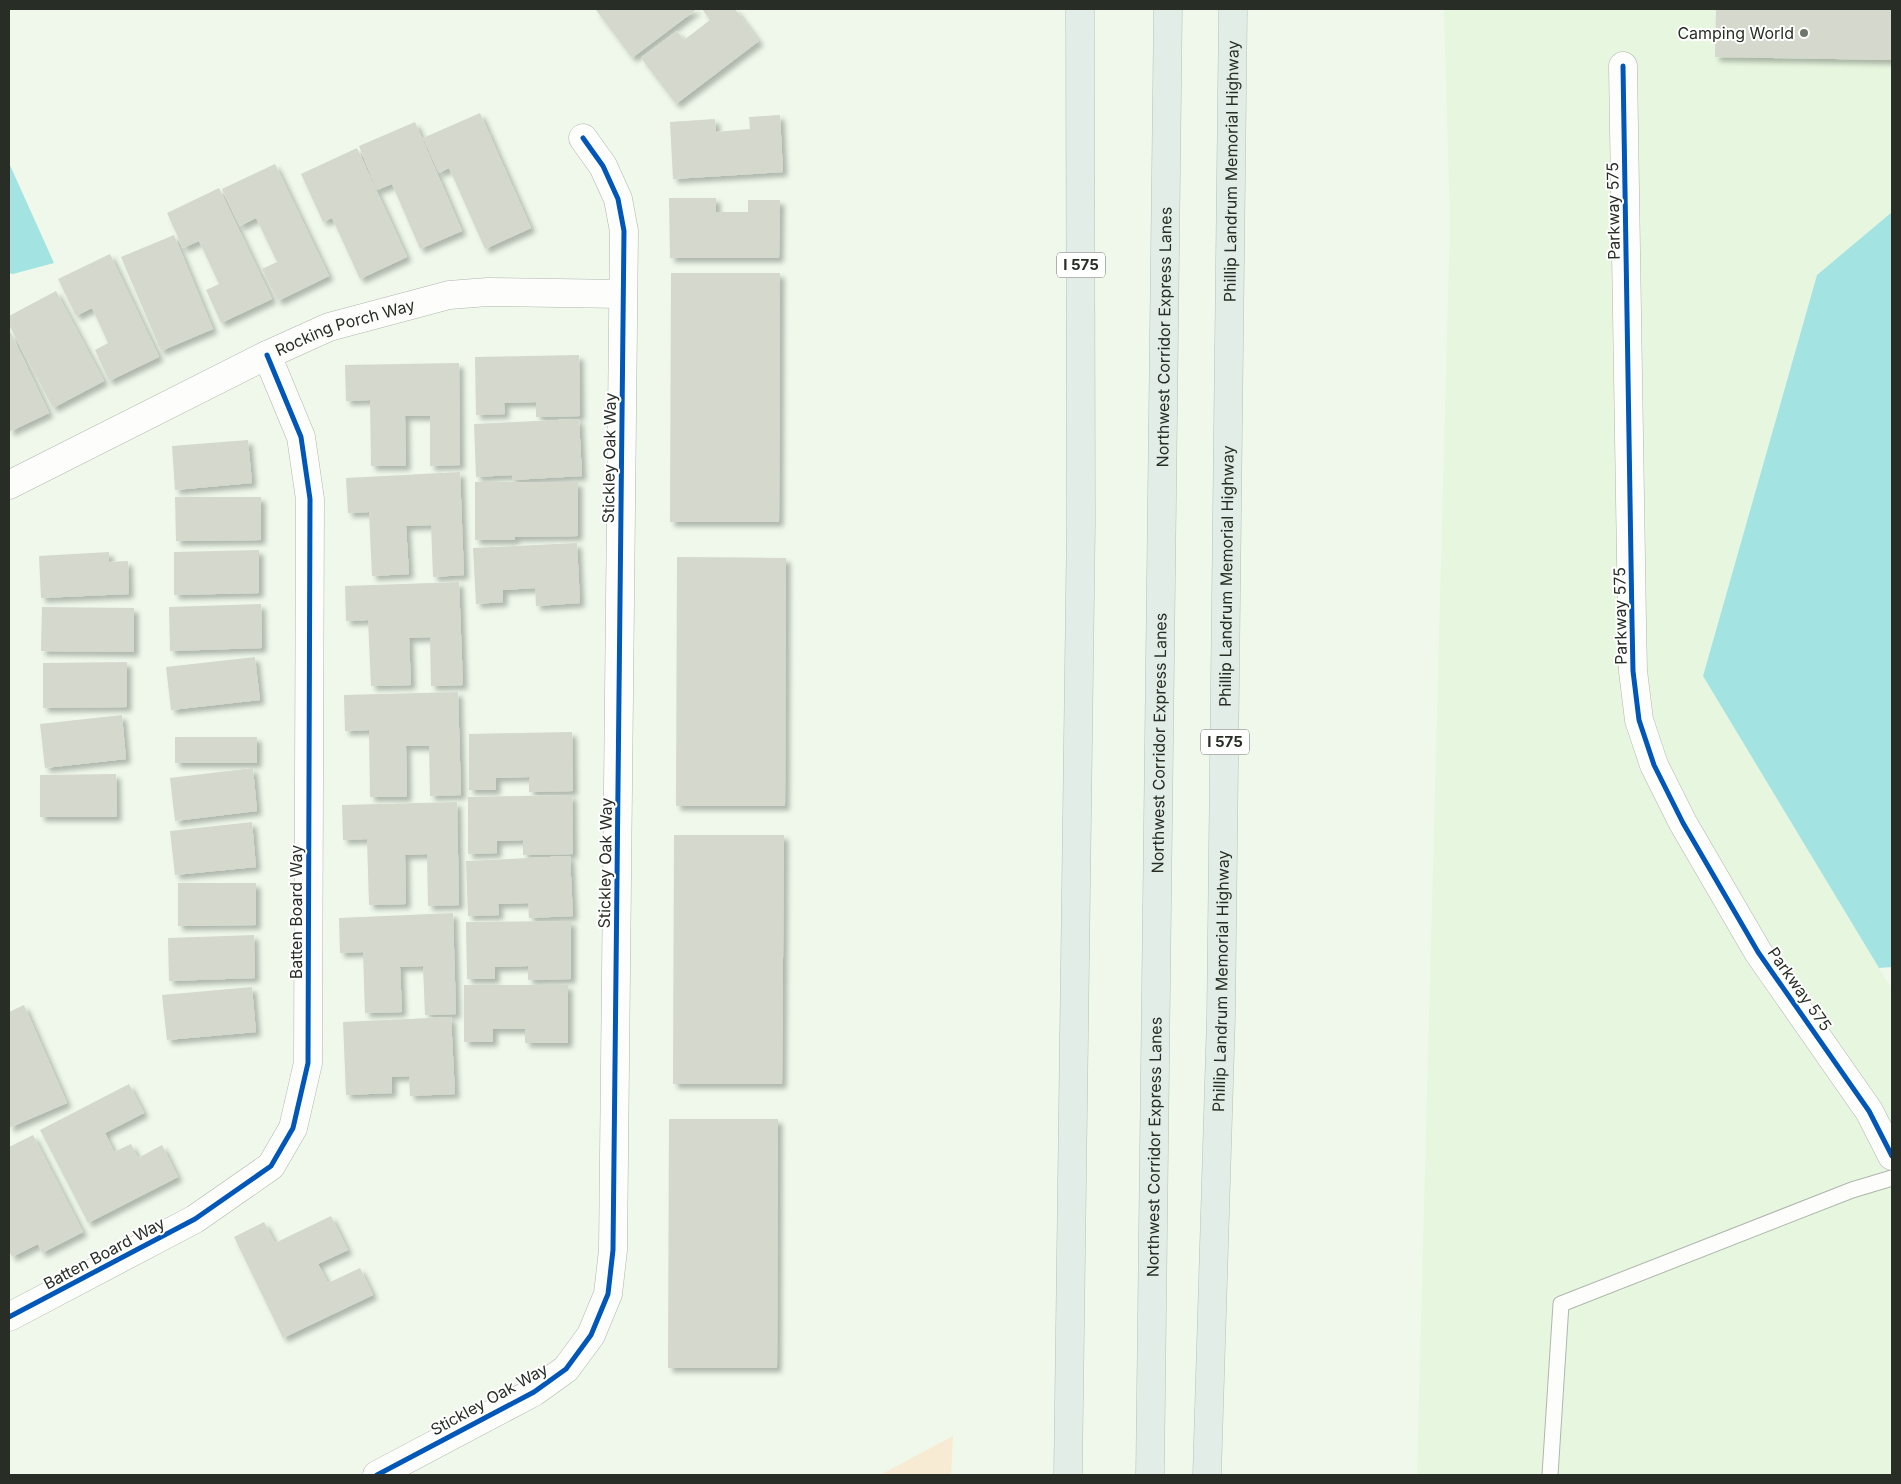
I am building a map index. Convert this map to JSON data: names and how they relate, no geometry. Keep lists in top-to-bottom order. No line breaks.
{"streets":{"highway":["Phillip Landrum Memorial Highway","I 575","Northwest Corridor Express Lanes"],"street":["Parkway 575","Rocking Porch Way","Stickley Oak Way","Batten Board Way"]},"crossings":[["Rocking Porch Way","Stickley Oak Way"],["Rocking Porch Way","Batten Board Way"]],"places":["Camping World"]}
